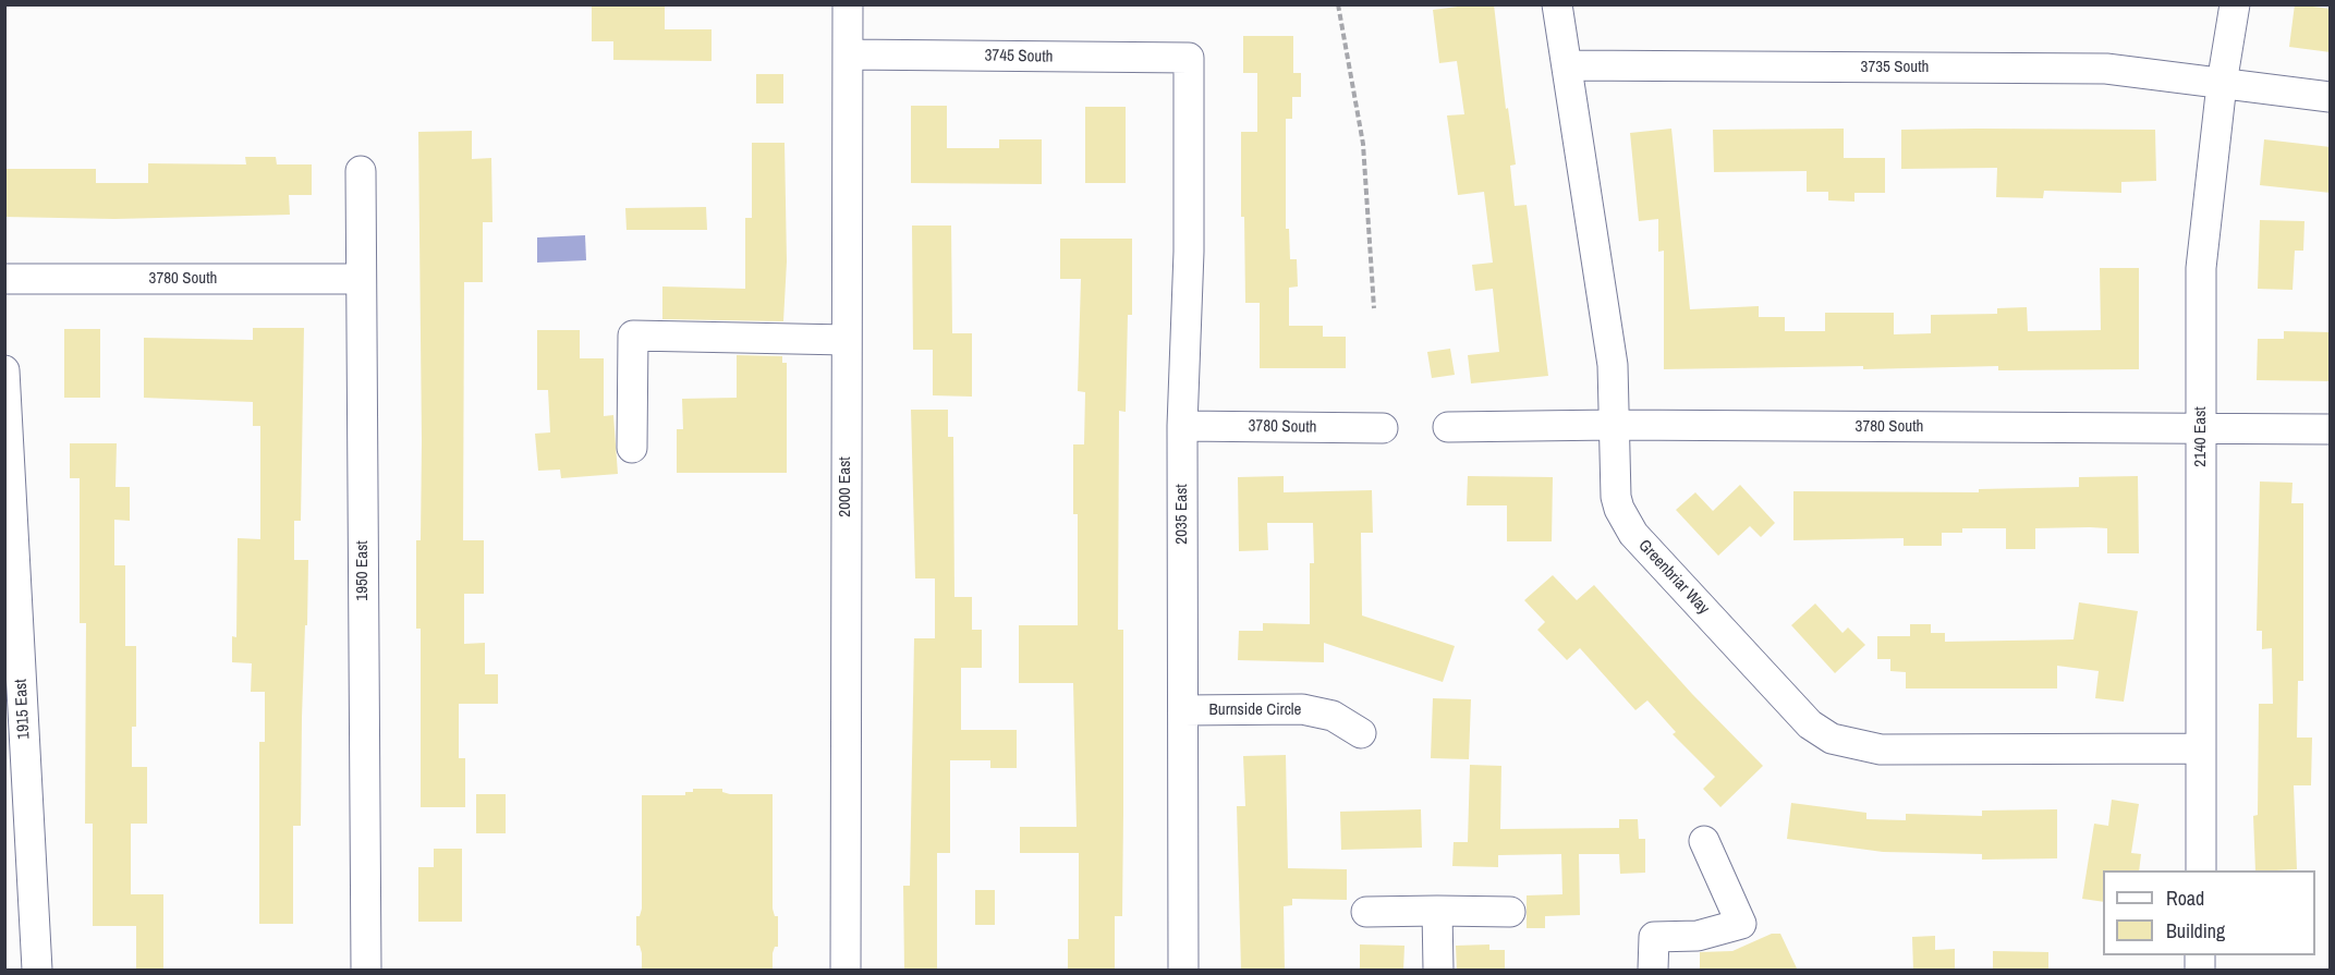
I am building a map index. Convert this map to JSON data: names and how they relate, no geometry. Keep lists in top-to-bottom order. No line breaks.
{"streets":{"street":["3745 South","3735 South","3780 South","2140 East","2000 East","2035 East","1950 East","Greenbriar Way","1915 East","Burnside Circle"]},"crossings":[["3745 South","2000 East"],["3745 South","2035 East"],["3735 South","2140 East"],["3735 South","Greenbriar Way"],["3780 South","2140 East"],["3780 South","2035 East"],["3780 South","1950 East"],["3780 South","Greenbriar Way"],["2140 East","Greenbriar Way"],["2035 East","Burnside Circle"]],"legend":["Road","Building"]}
